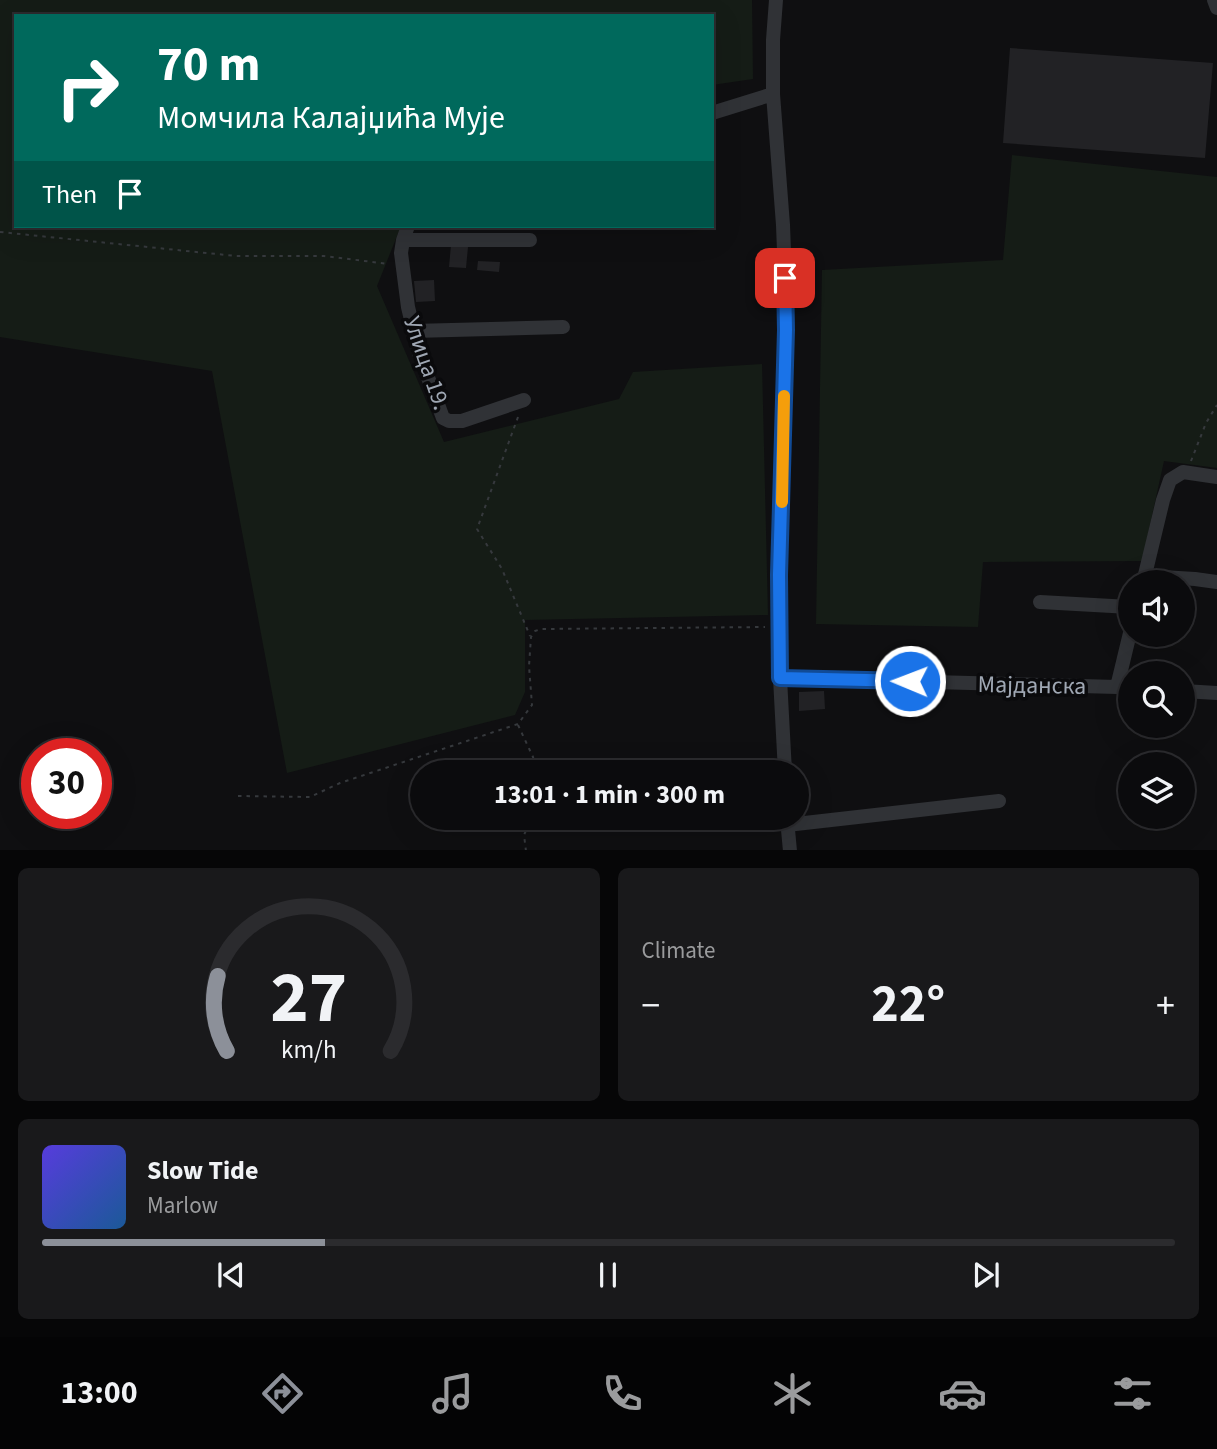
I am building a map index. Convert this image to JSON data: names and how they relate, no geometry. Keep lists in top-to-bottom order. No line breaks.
{"streets":{"street":["Улица 19.","Мајданска"]},"page":{"turn":["70 m","Момчила Калајџића Мује"],"then":"Then","limit":"30","trip":"13:01 · 1 min · 300 m","tile":"Climate","heat":["−","22°","+"],"song":["Slow Tide","Marlow"],"tabs":"13:00","gauge":["27","km/h"]}}
